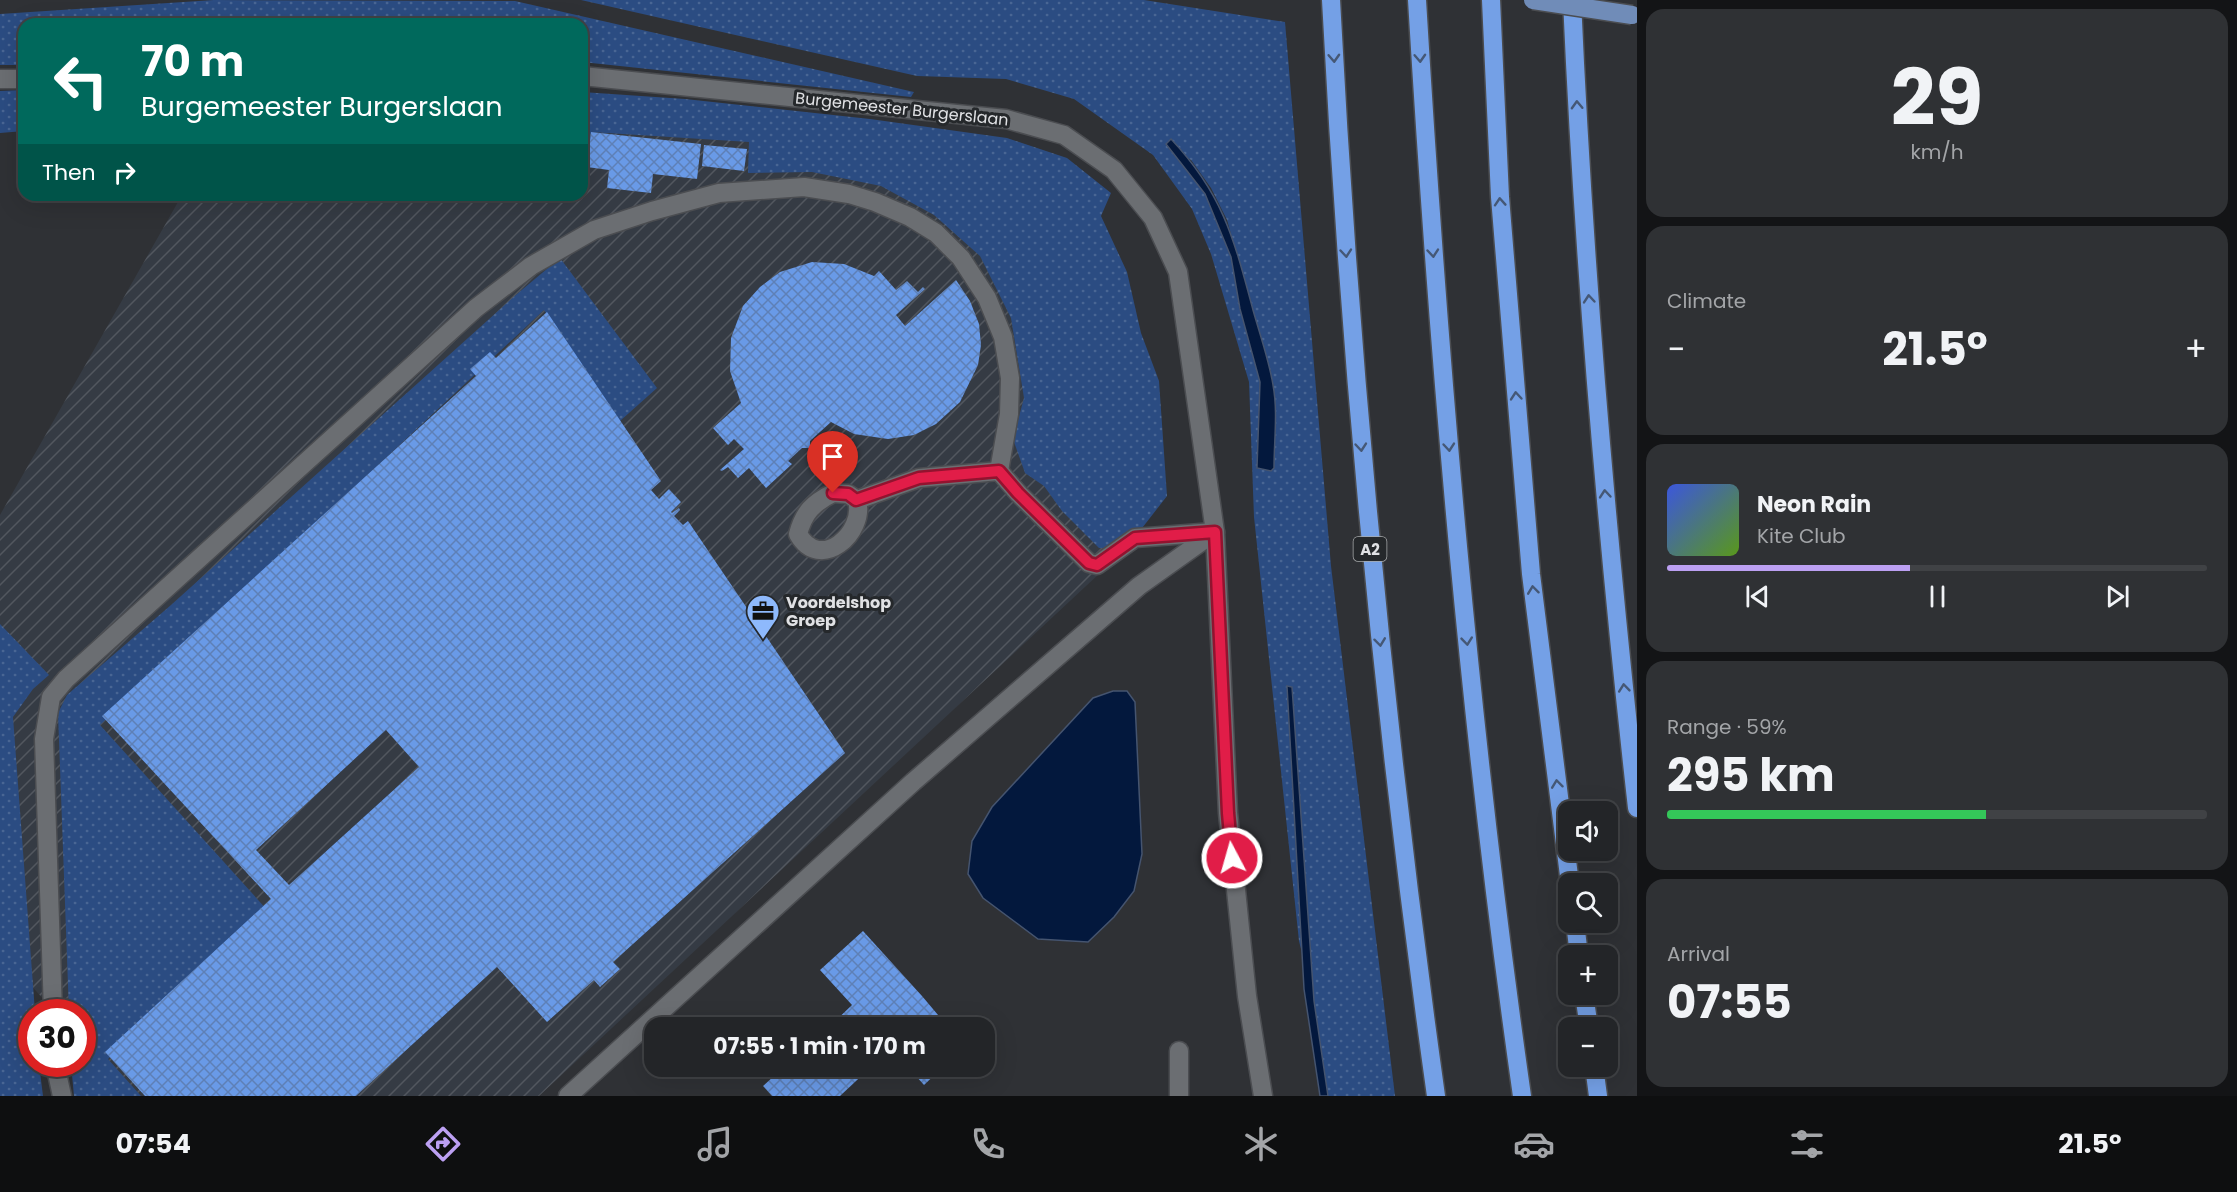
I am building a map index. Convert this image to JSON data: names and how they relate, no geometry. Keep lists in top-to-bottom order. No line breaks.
{"streets":{"highway":["A2"],"street":["Burgemeester Burgerslaan"]},"places":{"office":["Voordelshop Groep"]},"page":{"tile":[["29","km/h"],"Climate",["Range · 59%","295 km"],["Arrival","07:55"]],"turn":["70 m","Burgemeester Burgerslaan"],"then":"Then","heat":["−","21.5°","+"],"song":["Neon Rain","Kite Club"],"map_buttons":["+","−"],"limit":"30","trip":"07:55 · 1 min · 170 m","tabs":["07:54","21.5°"]}}
